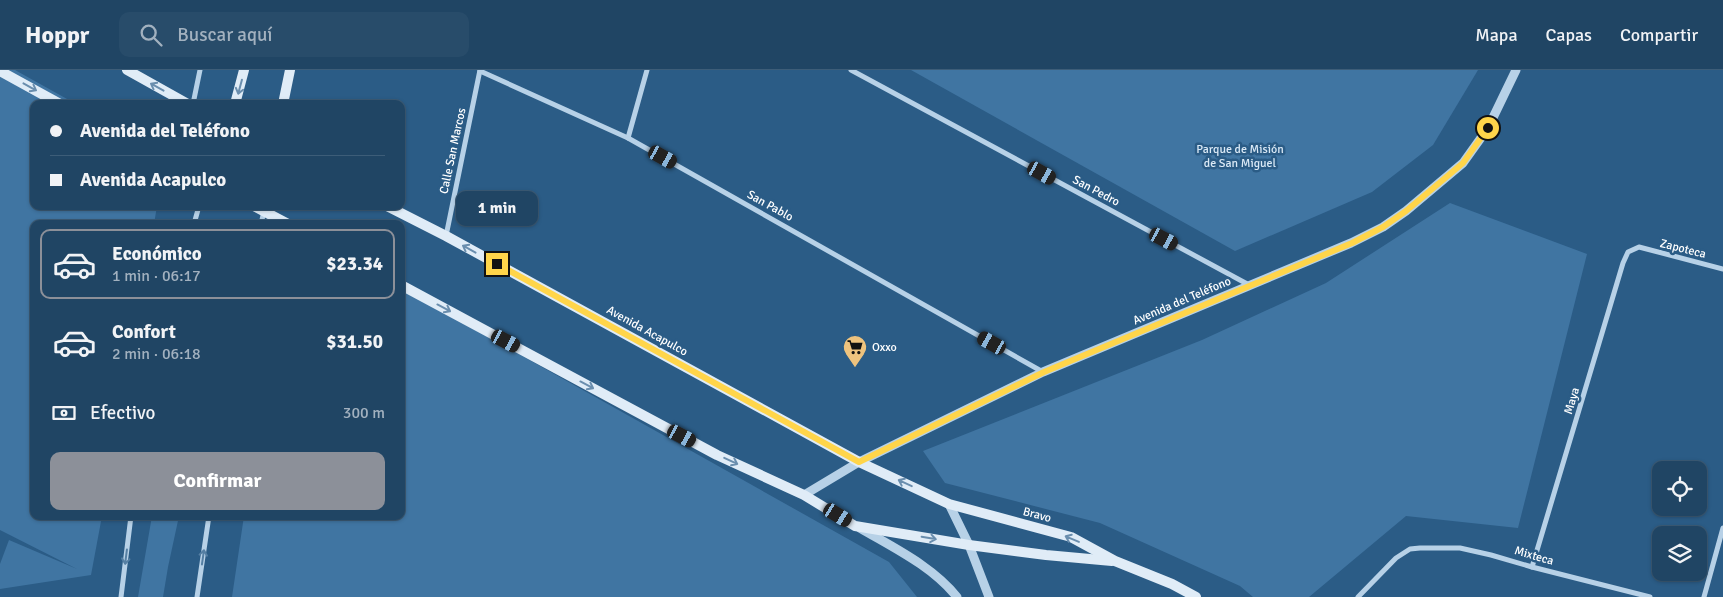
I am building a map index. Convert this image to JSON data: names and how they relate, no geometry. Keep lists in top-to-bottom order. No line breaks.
{"streets":{"main road":["Avenida Acapulco","Bravo"],"street":["Calle San Marcos","San Pedro","San Pablo","Zapoteca","Avenida del Teléfono","Maya","Mixteca"]},"crossings":[["Calle San Marcos","San Pablo"],["Calle San Marcos","Avenida Acapulco"],["San Pedro","Avenida del Teléfono"],["San Pablo","Avenida del Teléfono"],["Zapoteca","Maya"],["Avenida del Teléfono","Avenida Acapulco"],["Avenida Acapulco","Bravo"],["Maya","Mixteca"]],"parks":["Parque de Misión de San Miguel"],"places":{"supermarket":["Oxxo"]},"page":{"header":"Hoppr","search":"Buscar aquí","nav":["Mapa","Capas","Compartir"],"banner":["Avenida del Teléfono","Avenida Acapulco"],"bubble":"1 min","list":[{"name":"Económico","note":"1 min · 06:17","value":"$23.34"},{"name":"Confort","note":"2 min · 06:18","value":"$31.50"}],"pay":["Efectivo","300 m"],"buttons":"Confirmar"}}
